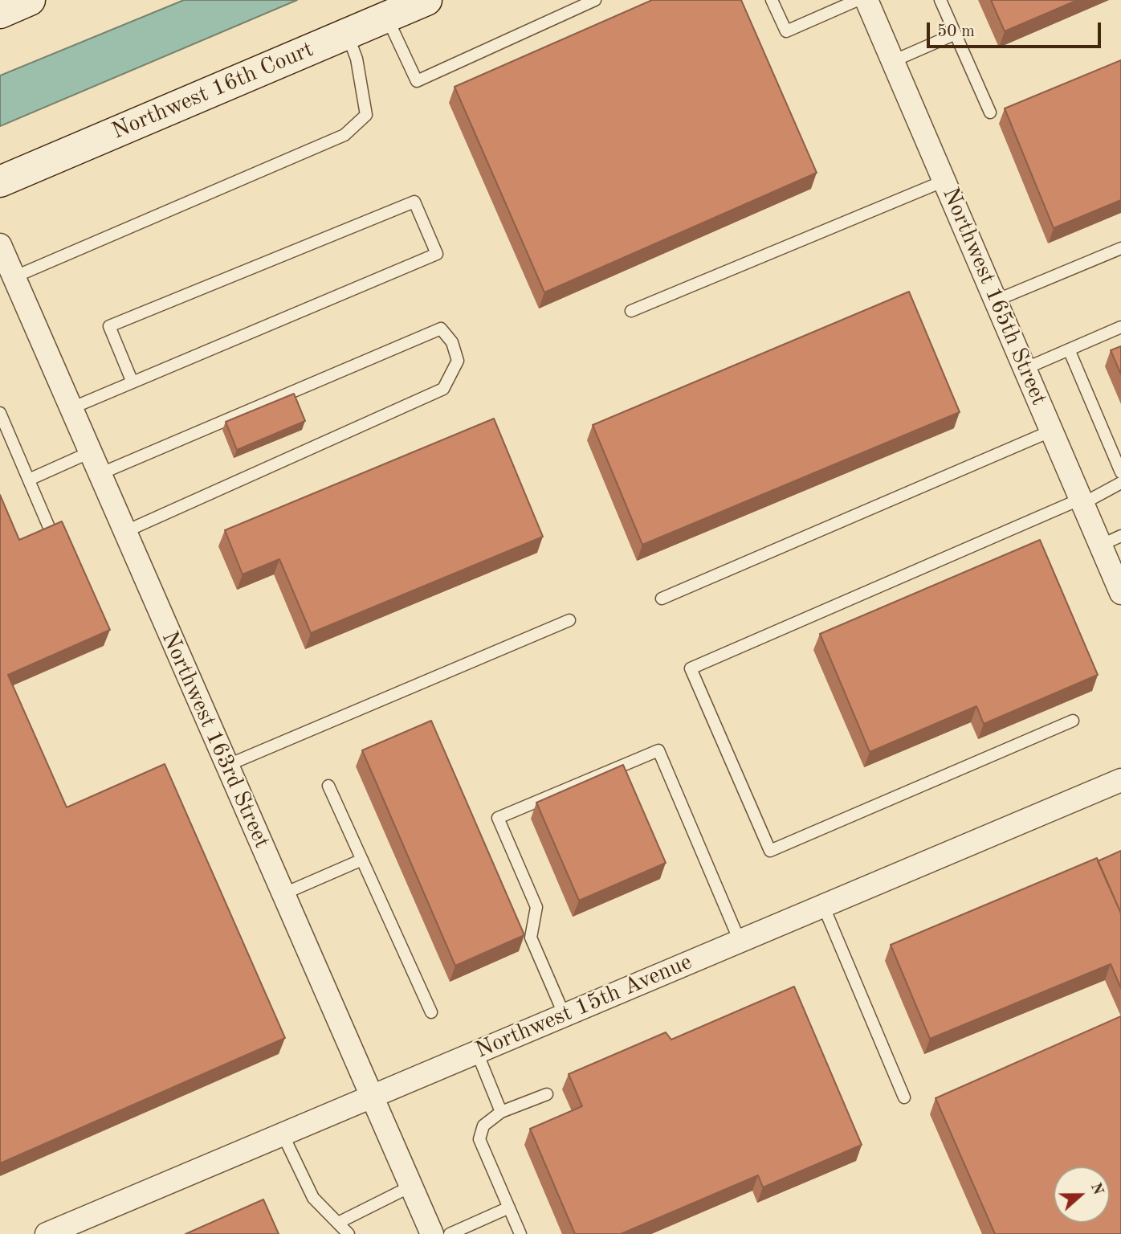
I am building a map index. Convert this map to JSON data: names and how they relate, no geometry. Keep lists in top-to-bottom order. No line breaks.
{"streets":{"street":["Northwest 16th Court","Northwest 165th Street","Northwest 163rd Street","Northwest 15th Avenue"]},"crossings":[["Northwest 163rd Street","Northwest 15th Avenue"]],"scale_bar":"50 m","north":"right"}
